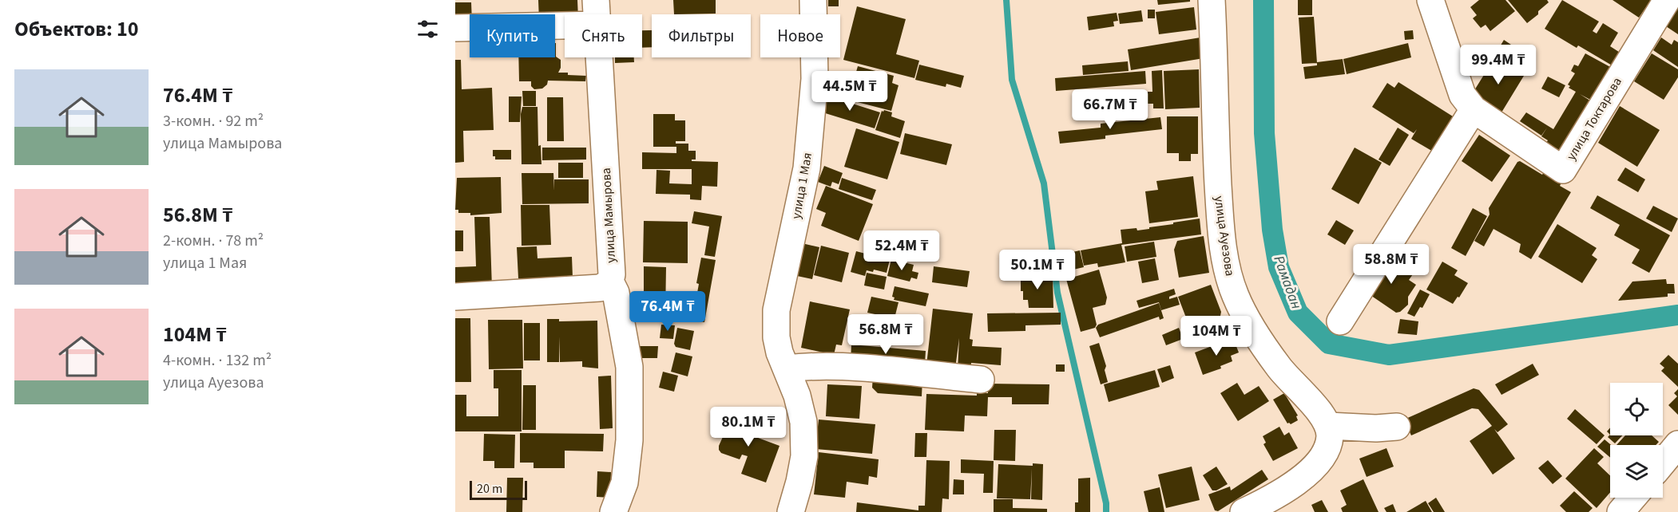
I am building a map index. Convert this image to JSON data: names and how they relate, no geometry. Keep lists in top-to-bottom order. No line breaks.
{"streets":{"street":["улица Токтарова","улица 1 Мая","улица Мамырова","улица Ауезова"]},"water":["Рамадан"],"scale_bar":"20 m","page":{"heading":"Объектов: 10","chip":["Купить","Снять","Фильтры","Новое"],"price":["99.4M ₸","44.5M ₸","66.7M ₸","52.4M ₸","58.8M ₸","50.1M ₸","76.4M ₸","56.8M ₸","104M ₸","80.1M ₸"],"list":[{"name":"76.4M ₸","note":"3-комн. · 92 m² · улица Мамырова"},{"name":"56.8M ₸","note":"2-комн. · 78 m² · улица 1 Мая"},{"name":"104M ₸","note":"4-комн. · 132 m² · улица Ауезова"}],"scale":"20 m"}}
